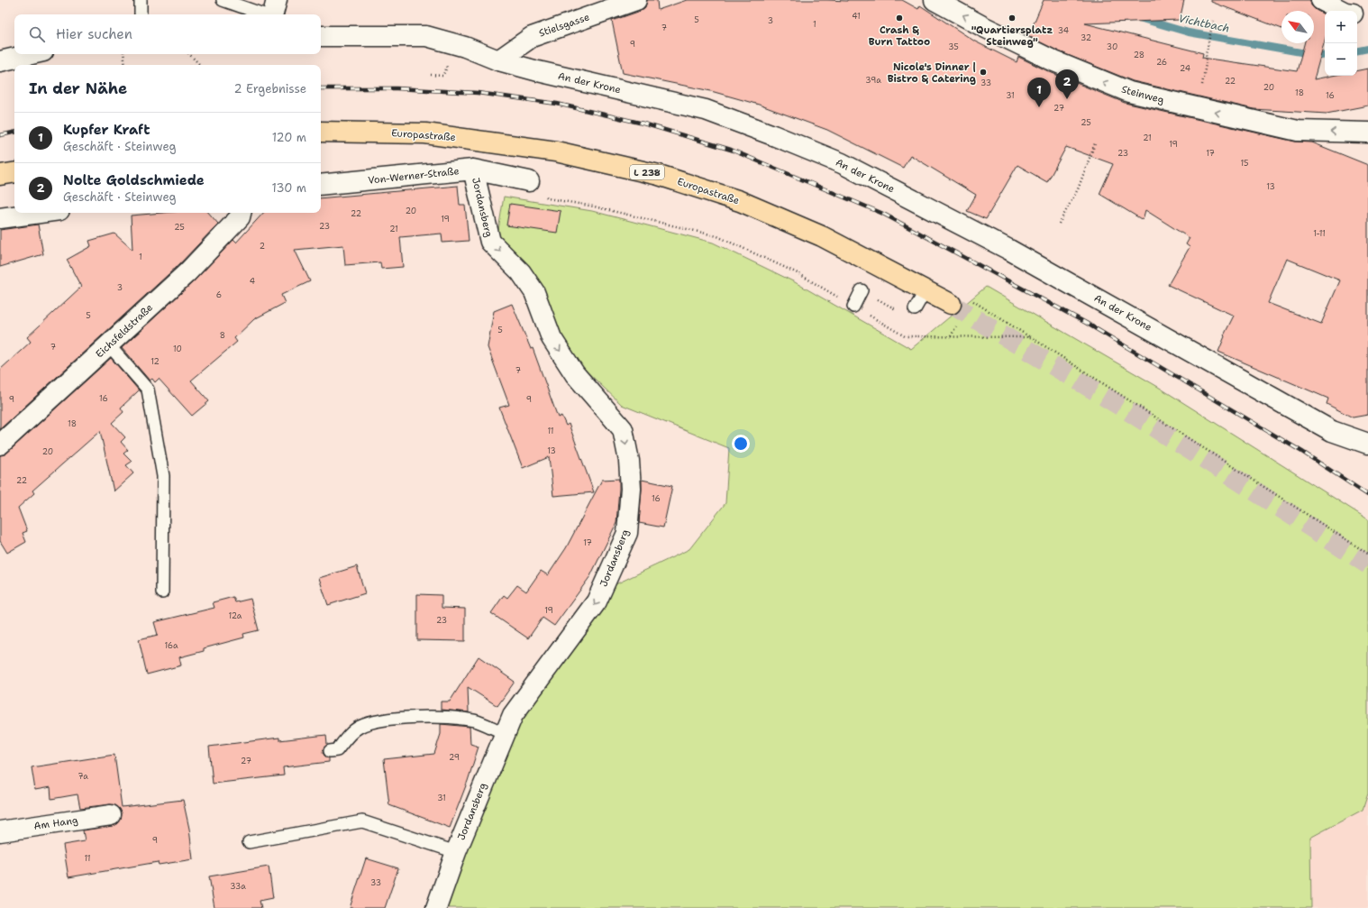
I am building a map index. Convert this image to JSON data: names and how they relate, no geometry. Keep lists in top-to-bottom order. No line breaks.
{"streets":{"main road":["Europastraße","L 238"],"street":["Stielsgasse","An der Krone","Steinweg","Von-Werner-Straße","Jordansberg","Eichsfeldstraße","Am Hang"]},"crossings":[["Stielsgasse","An der Krone"],["Von-Werner-Straße","Jordansberg"]],"one_way":["Steinweg","Jordansberg"],"water":["Vichtbach"],"places":["Crash & Burn Tattoo","\"Quartiersplatz Steinweg\"","Nicole's Dinner | Bistro & Catering"],"house_numbers":["41","5","3","1","7","34","32","9","35","30","28","26","24","39a","22","33","20","18","31","16","27","25","21","19","23","17","15","13","20","22","19","23","25","21","1-11","2","1","4","3","6","5","5","8","7","10","12","7","16","9","9","18","11","13","20","22","16","17","19","12a","23","16a","29","27","7a","31","9","11","33","33a"],"north":"top left","page":{"map_buttons":["+","−"],"search":"Hier suchen","heading":["In der Nähe","2 Ergebnisse"],"pins":["2","1"],"list":[{"mark":"1","name":"Kupfer Kraft","note":"Geschäft · Steinweg","value":"120 m"},{"mark":"2","name":"Nolte Goldschmiede","note":"Geschäft · Steinweg","value":"130 m"}]}}
